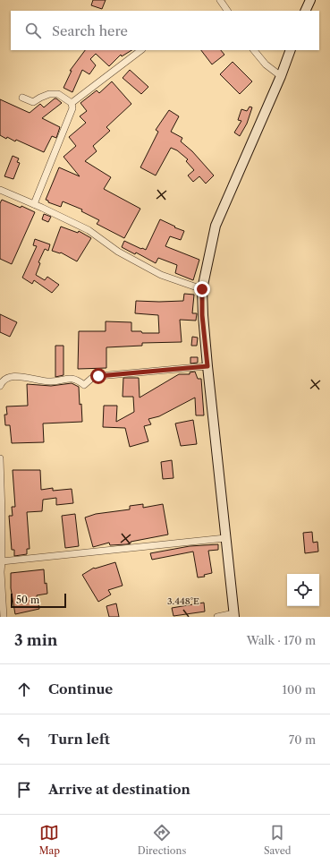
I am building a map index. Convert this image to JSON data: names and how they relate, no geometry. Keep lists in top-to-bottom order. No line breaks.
{"scale_bar":"50 m","page":{"search":"Search here","scale":"50 m","heading":["3 min","Walk · 170 m"],"list":[["Continue","100 m"],["Turn left","70 m"],"Arrive at destination"],"nav":["Map","Directions","Saved"]},"coordinates":["3.448°E"]}
